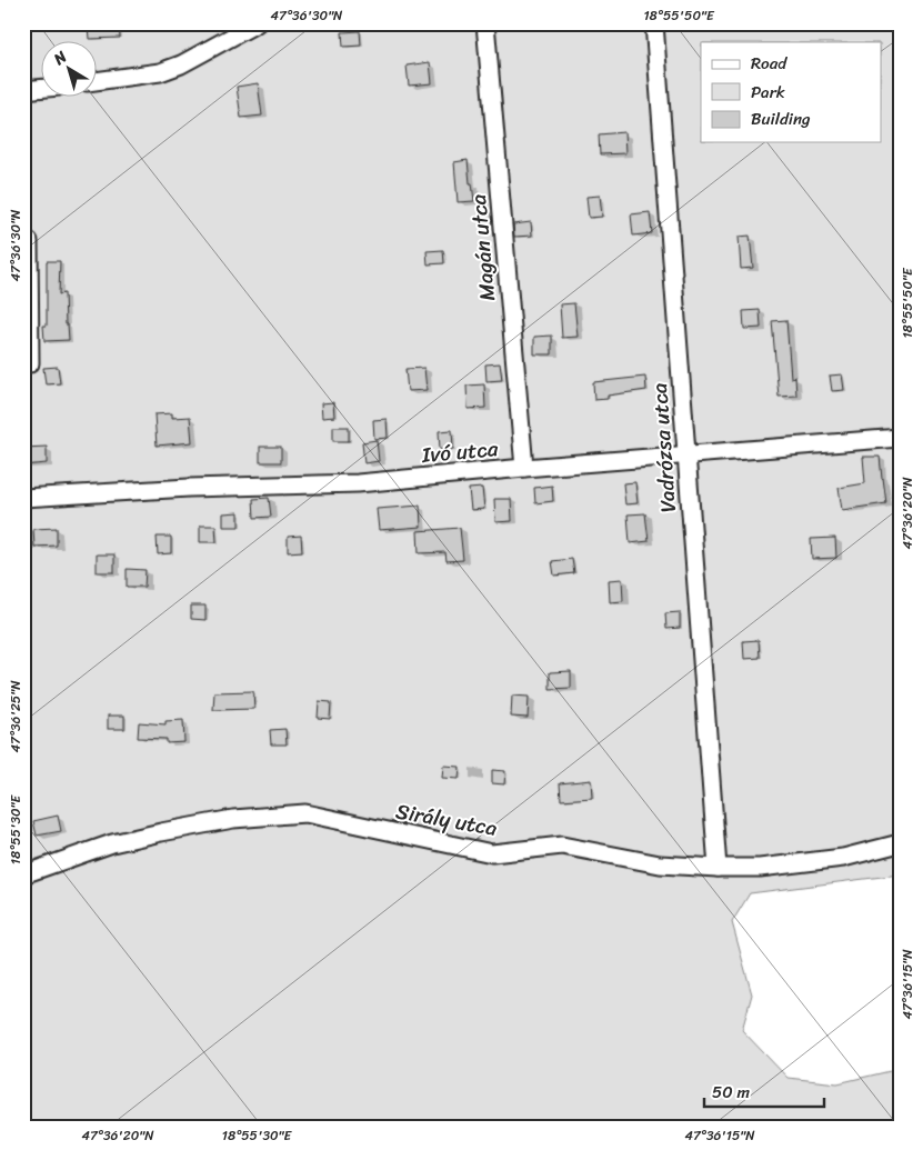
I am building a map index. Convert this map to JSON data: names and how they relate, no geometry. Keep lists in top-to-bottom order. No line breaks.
{"streets":{"street":["Magán utca","Vadrózsa utca","Ivó utca","Sirály utca"]},"crossings":[["Magán utca","Ivó utca"],["Vadrózsa utca","Ivó utca"],["Vadrózsa utca","Sirály utca"]],"legend":["Road","Park","Building"],"scale_bar":"50 m","north":"top left","coordinates":["47°36'30\"N","18°55'50\"E","47°36'20\"N","47°36'25\"N","18°55'30\"E","47°36'15\"N"]}
